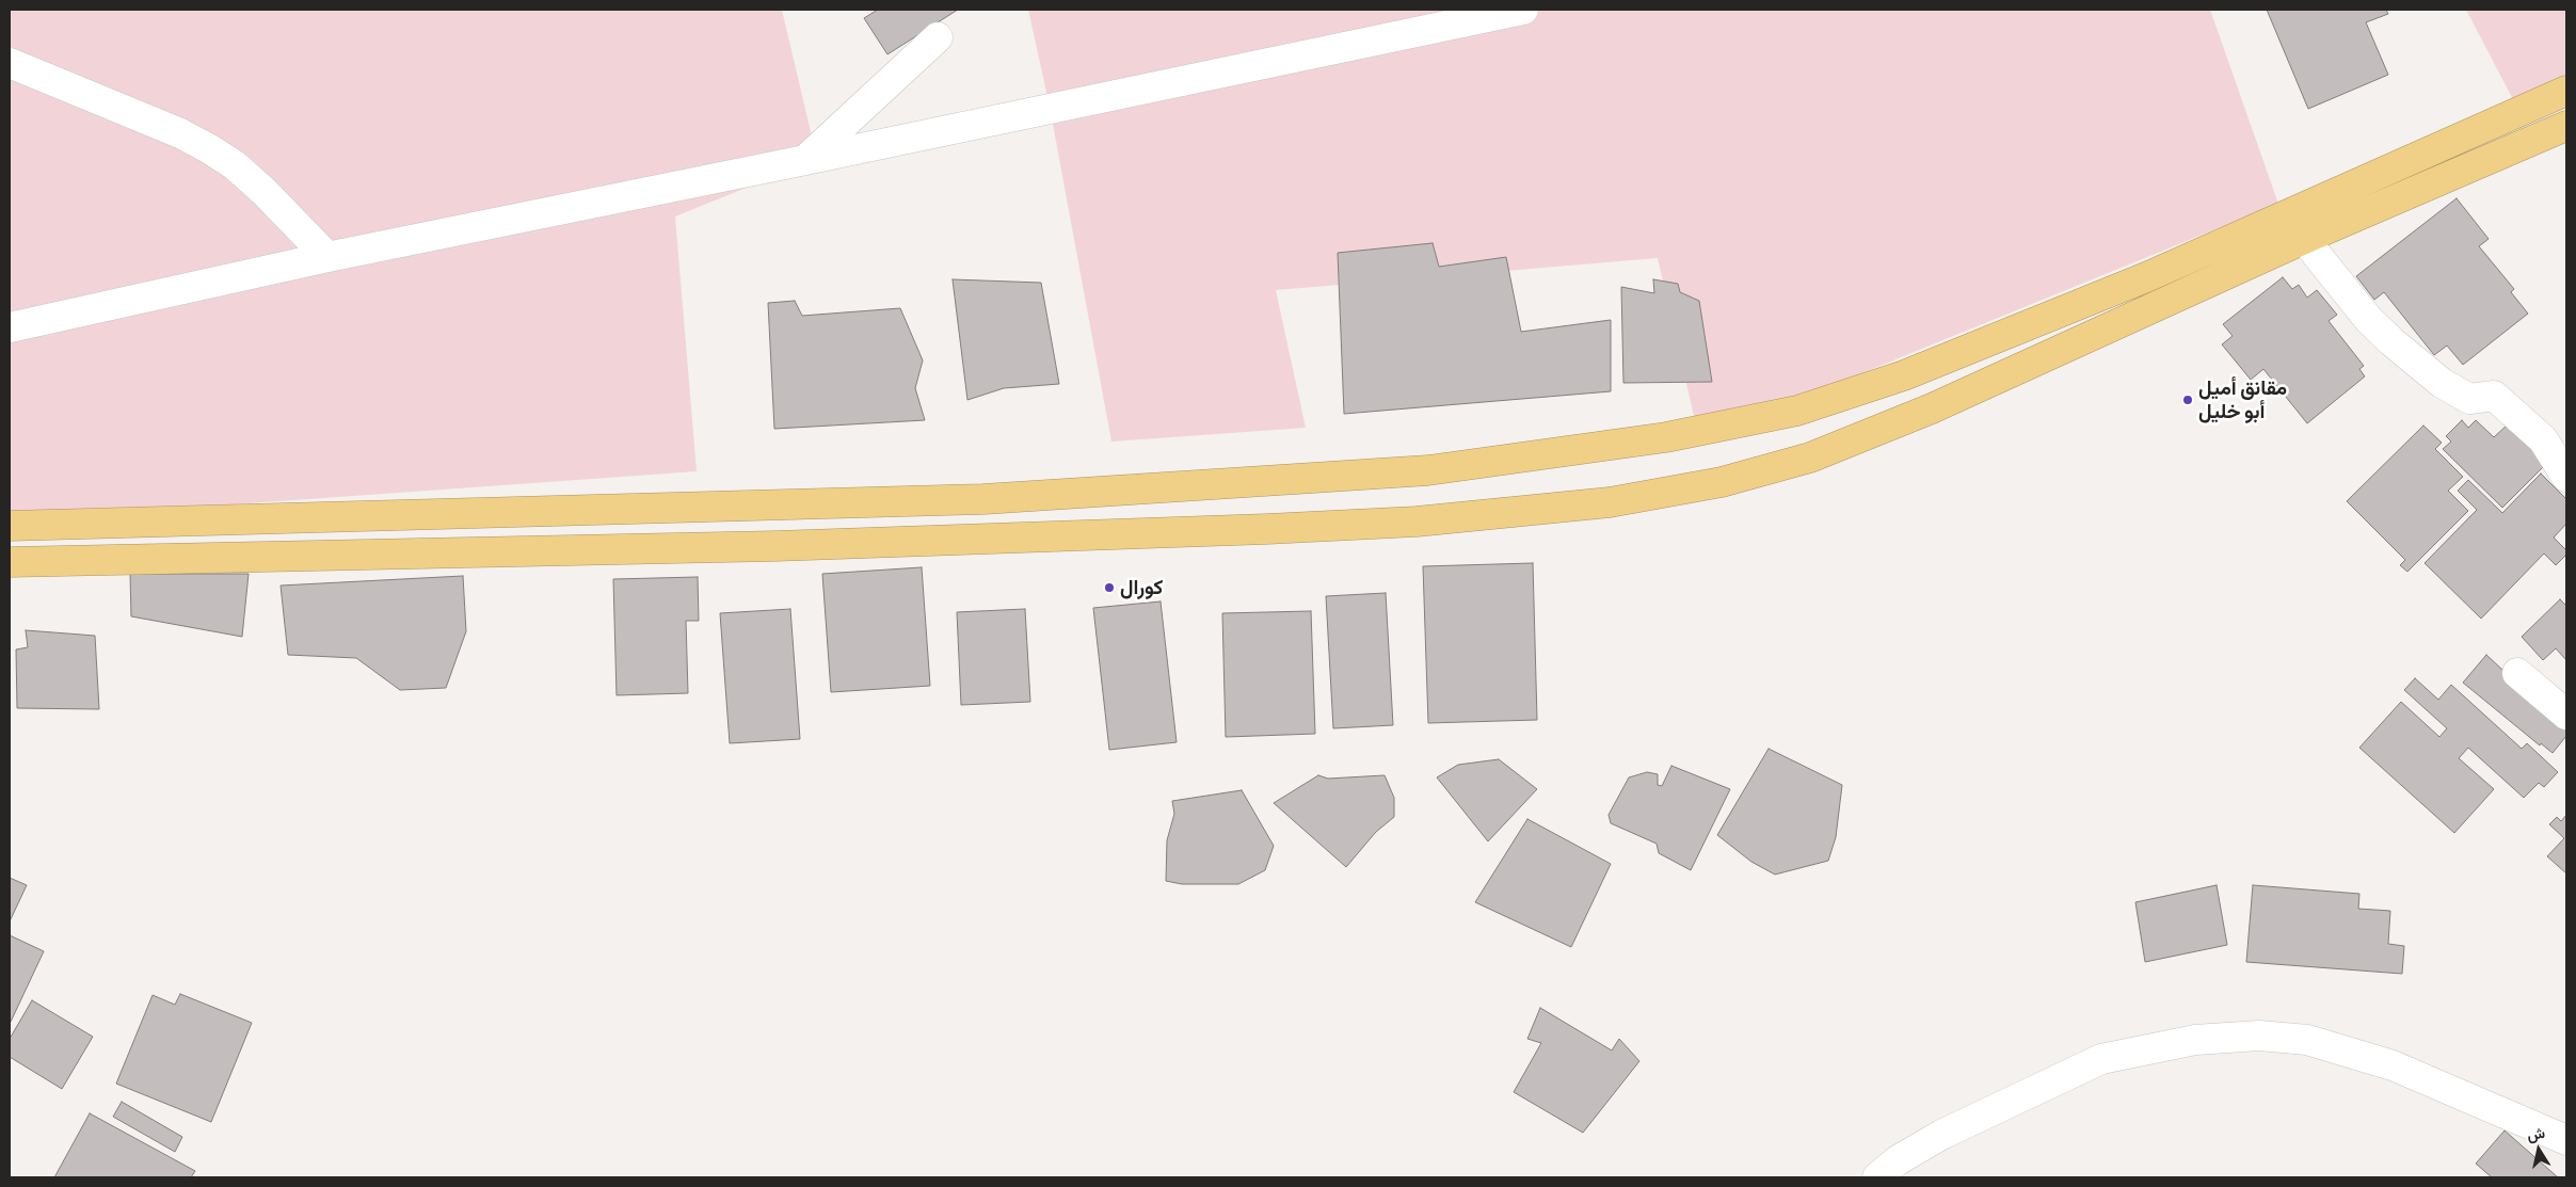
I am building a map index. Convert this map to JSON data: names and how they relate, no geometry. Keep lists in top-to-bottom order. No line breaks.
{"places":["مقانق أميل أبو خليل","كورال"],"north":"top"}
